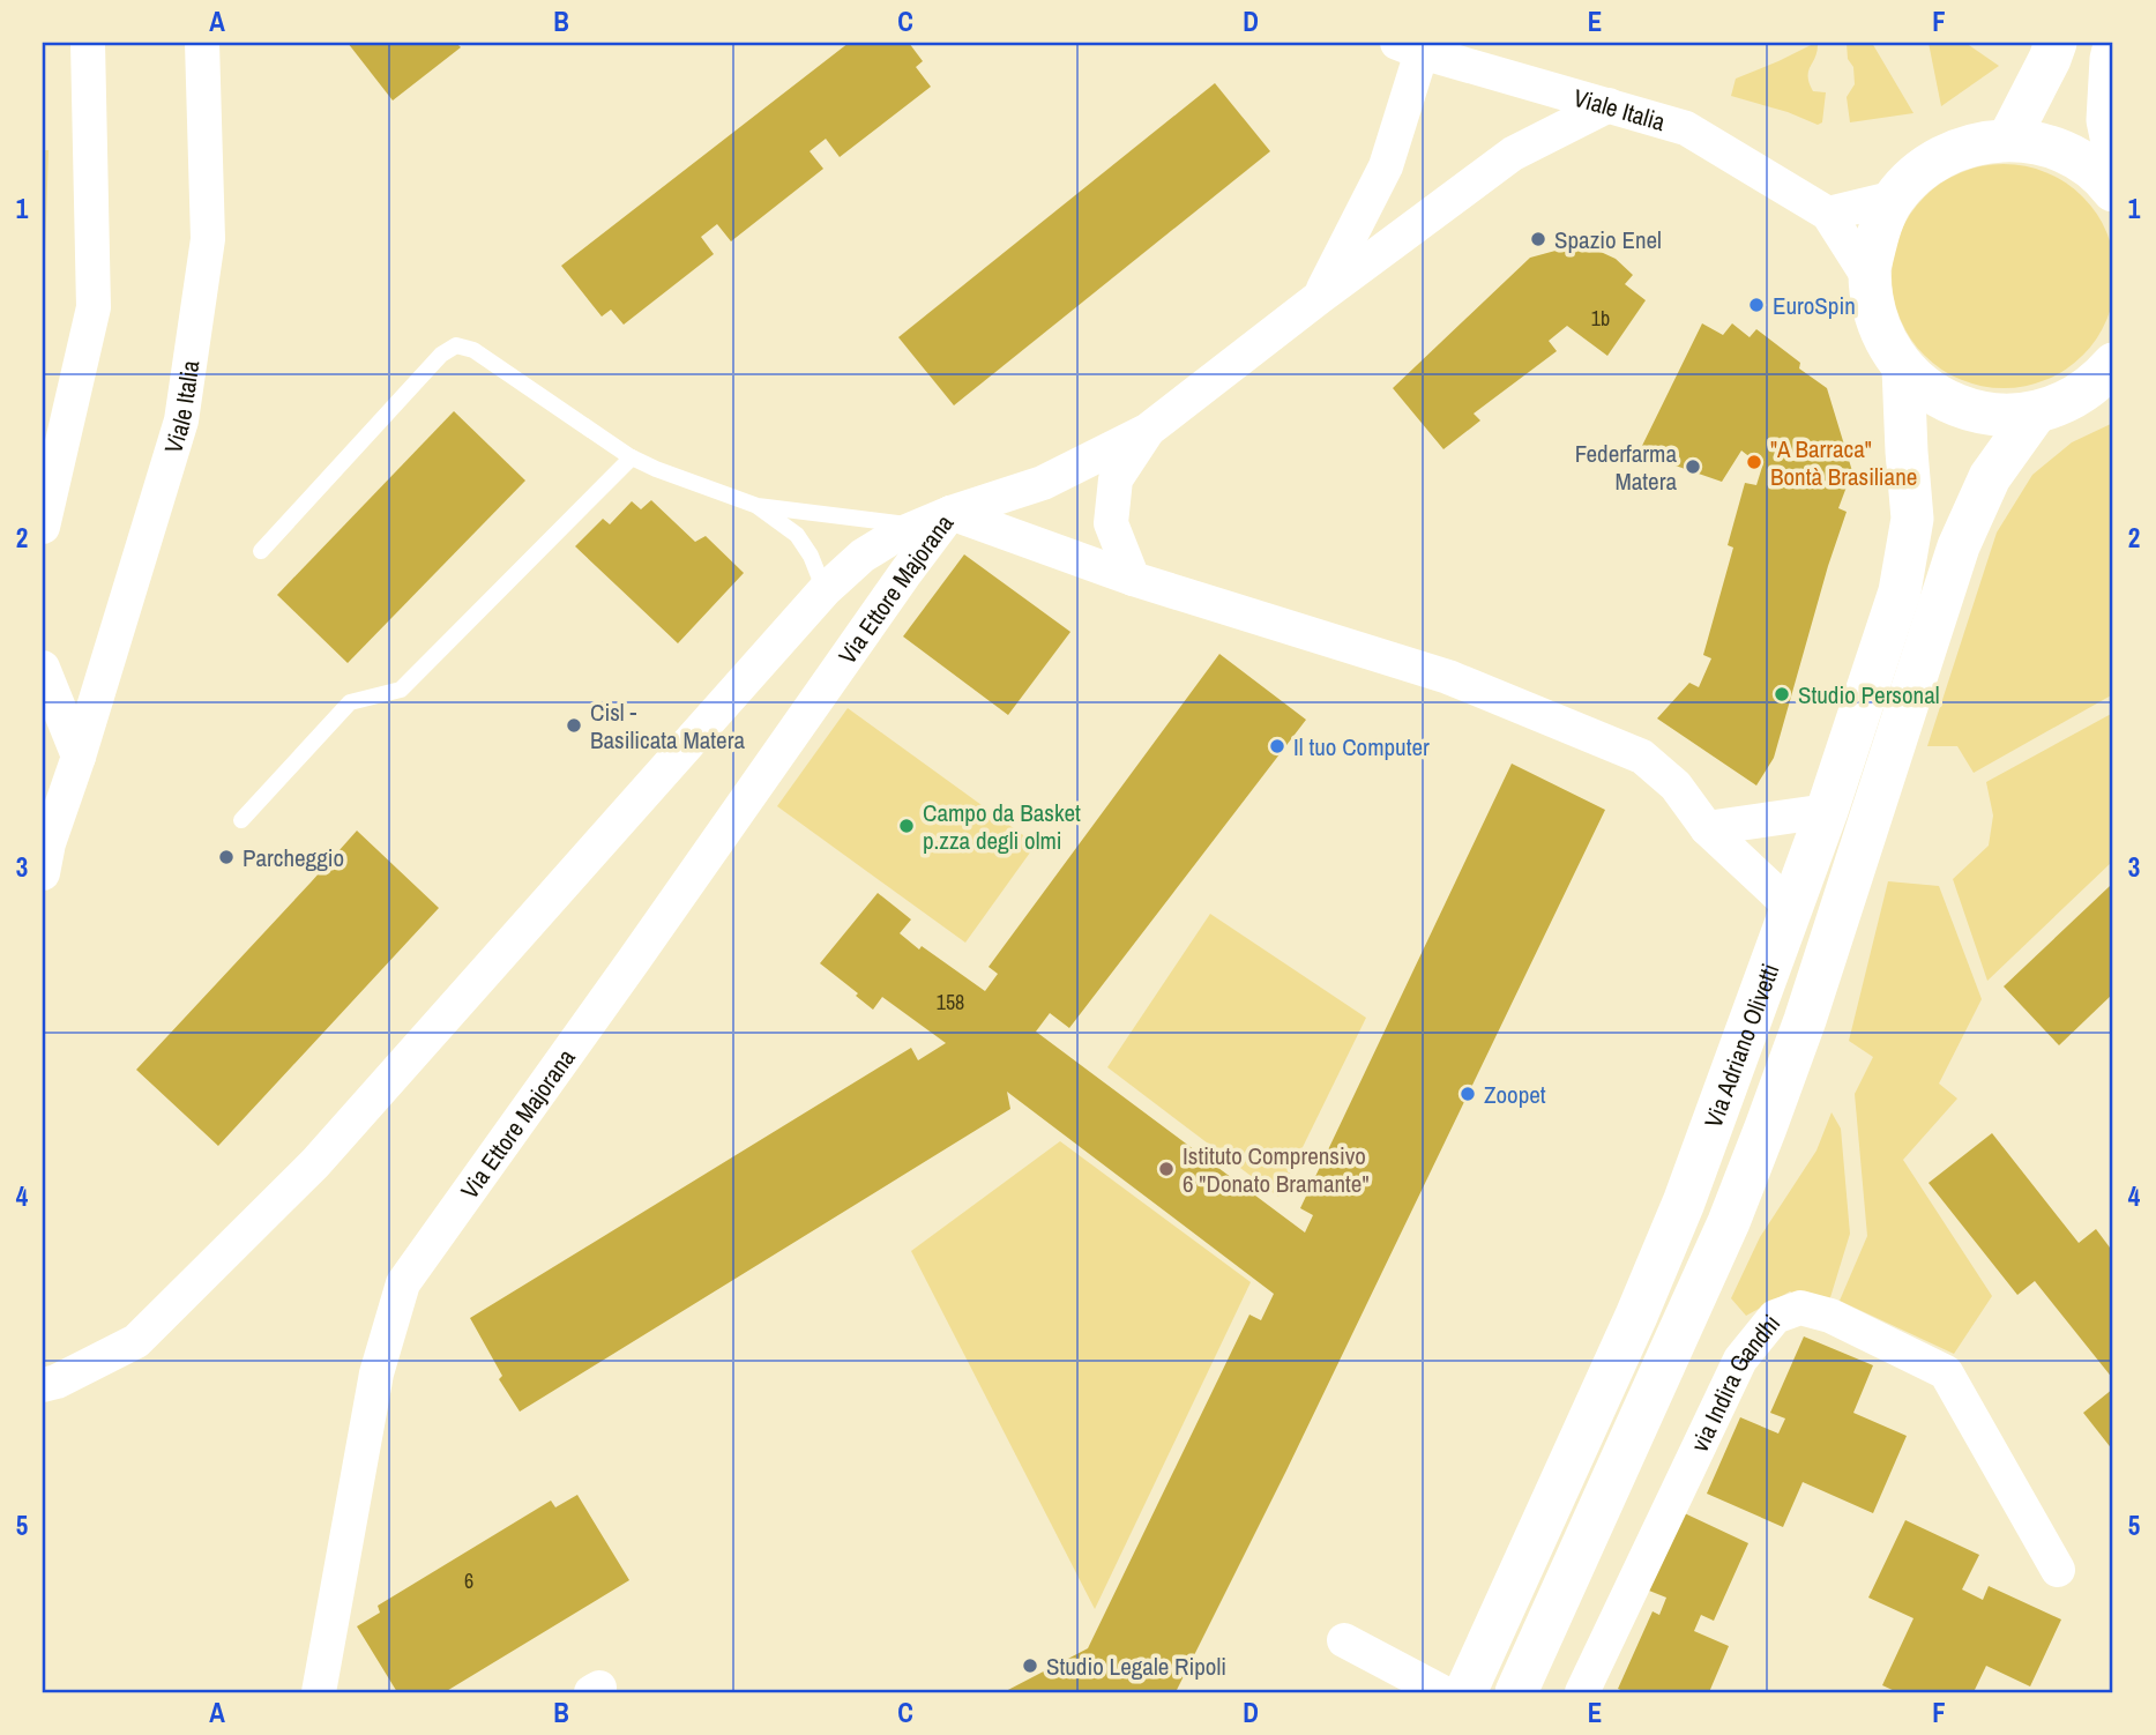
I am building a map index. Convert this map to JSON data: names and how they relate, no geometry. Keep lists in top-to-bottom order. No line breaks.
{"streets":{"street":["Viale Italia","Via Ettore Majorana","Via Adriano Olivetti","via Indira Gandhi"]},"places":["Spazio Enel","EuroSpin","\"A Barraca\" Bontà Brasiliane","Federfarma Matera","Studio Personal","Cisl - Basilicata Matera","Il tuo Computer","Campo da Basket p.zza degli olmi","Parcheggio","Zoopet","Istituto Comprensivo 6 \"Donato Bramante\"","Studio Legale Ripoli"],"house_numbers":["1b","158","6"],"grid":{"columns":["A","B","C","D","E","F"],"rows":["1","2","3","4","5"]}}
